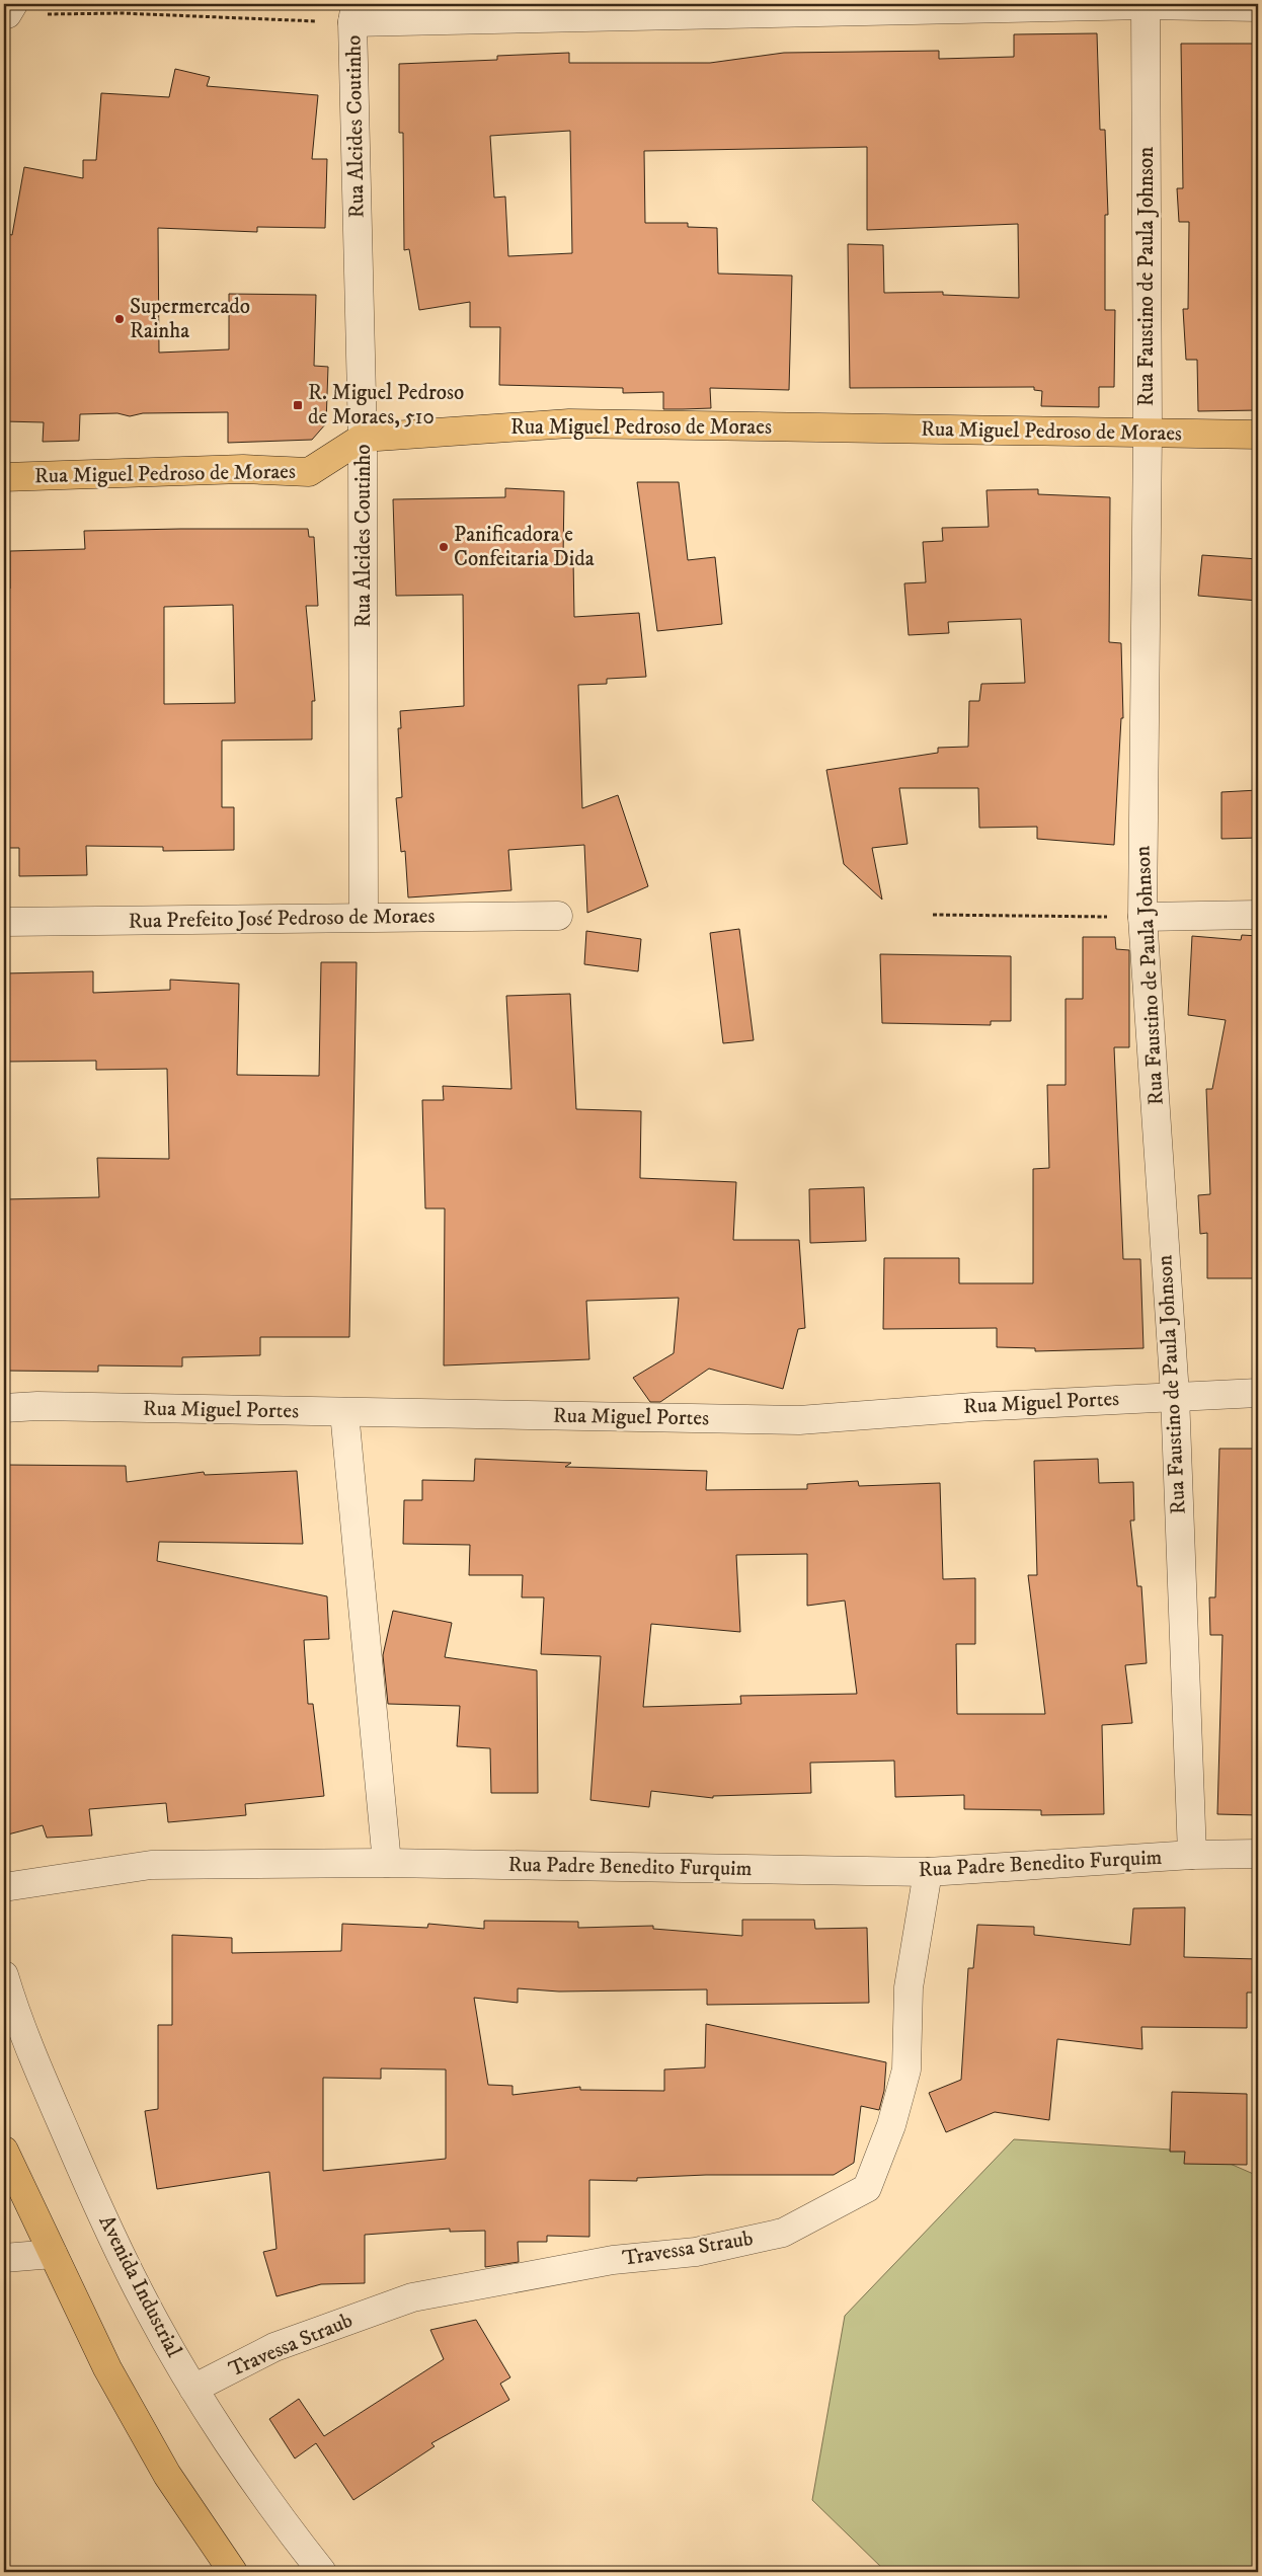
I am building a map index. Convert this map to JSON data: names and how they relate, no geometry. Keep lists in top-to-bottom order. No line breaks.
{"streets":{"main road":["Rua Miguel Pedroso de Moraes"],"street":["Rua Alcides Coutinho","Rua Faustino de Paula Johnson","Rua Prefeito José Pedroso de Moraes","Rua Miguel Portes","Rua Padre Benedito Furquim","Travessa Straub","Avenida Industrial"]},"crossings":[["Rua Alcides Coutinho","Rua Miguel Pedroso de Moraes"],["Rua Alcides Coutinho","Rua Prefeito José Pedroso de Moraes"],["Rua Faustino de Paula Johnson","Rua Miguel Pedroso de Moraes"],["Rua Faustino de Paula Johnson","Rua Miguel Portes"],["Rua Faustino de Paula Johnson","Rua Padre Benedito Furquim"],["Rua Padre Benedito Furquim","Travessa Straub"],["Travessa Straub","Avenida Industrial"]],"places":{"other":["Supermercado Rainha","Panificadora e Confeitaria Dida"],"transit":["R. Miguel Pedroso de Moraes, 510"]}}
